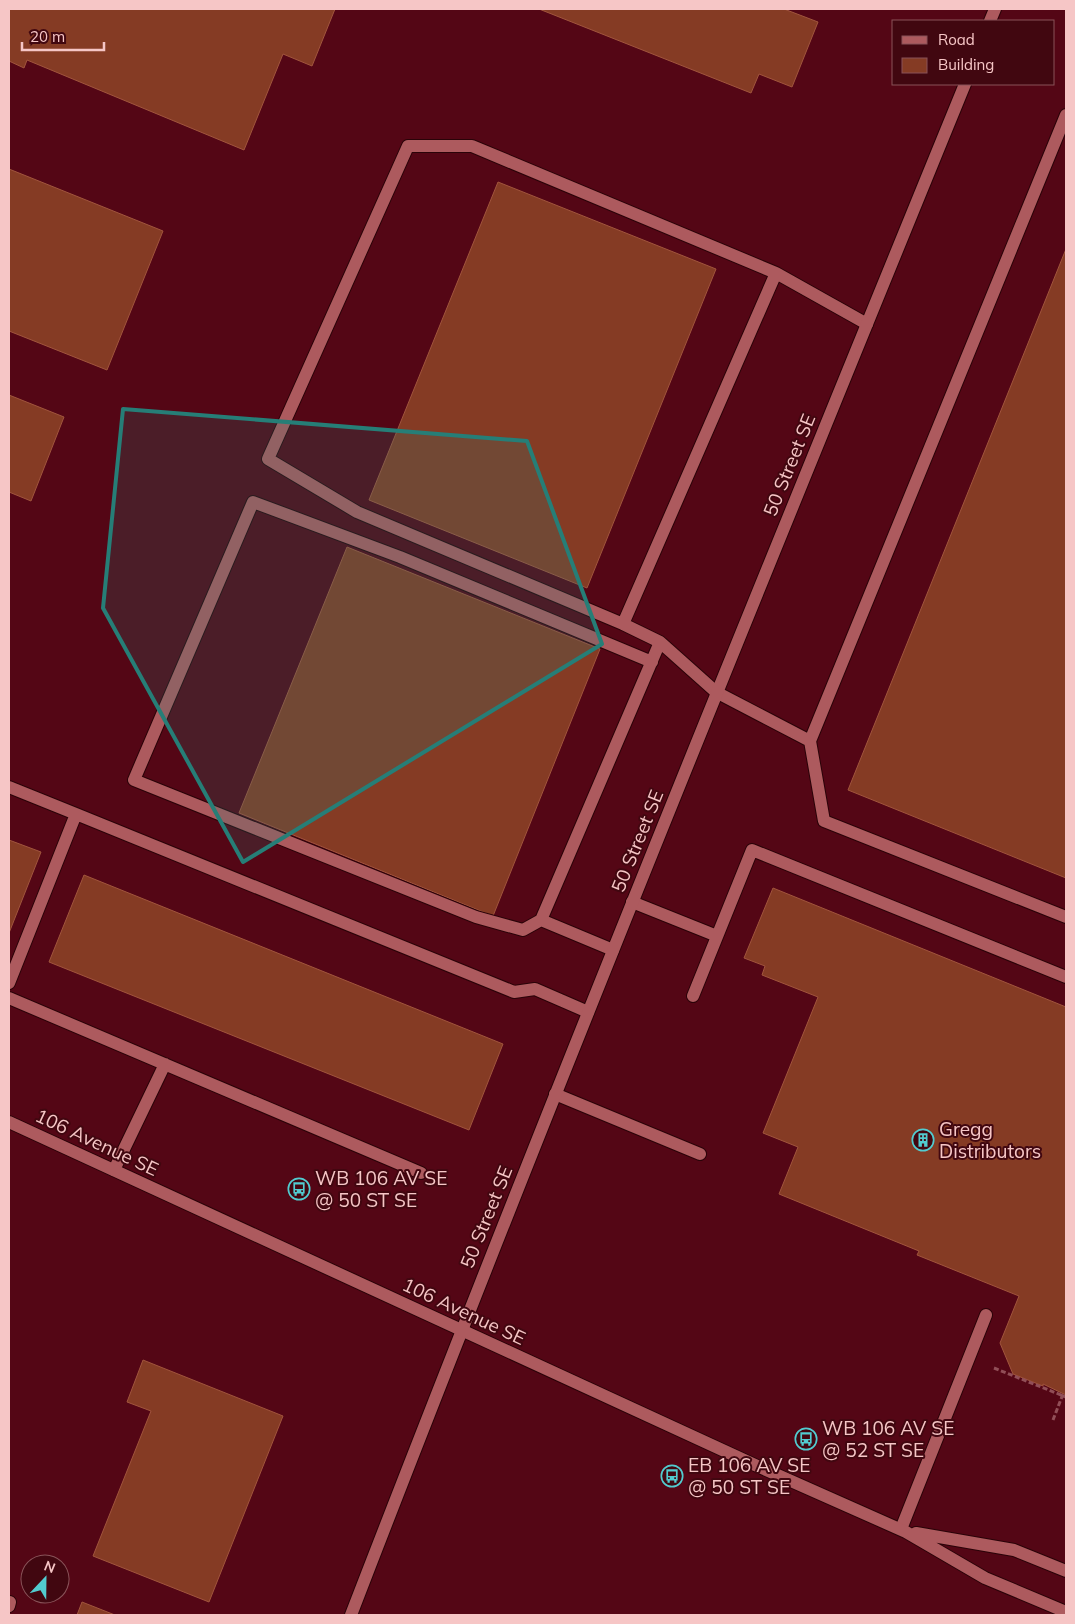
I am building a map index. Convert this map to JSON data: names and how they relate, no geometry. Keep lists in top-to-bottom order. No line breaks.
{"streets":{"street":["50 Street SE","106 Avenue SE"]},"crossings":[["50 Street SE","106 Avenue SE"]],"places":{"building":["Gregg Distributors"],"bus stop":["WB 106 AV SE @ 50 ST SE","WB 106 AV SE @ 52 ST SE","EB 106 AV SE @ 50 ST SE"]},"legend":["Road","Building"],"scale_bar":"20 m","north":"top"}
